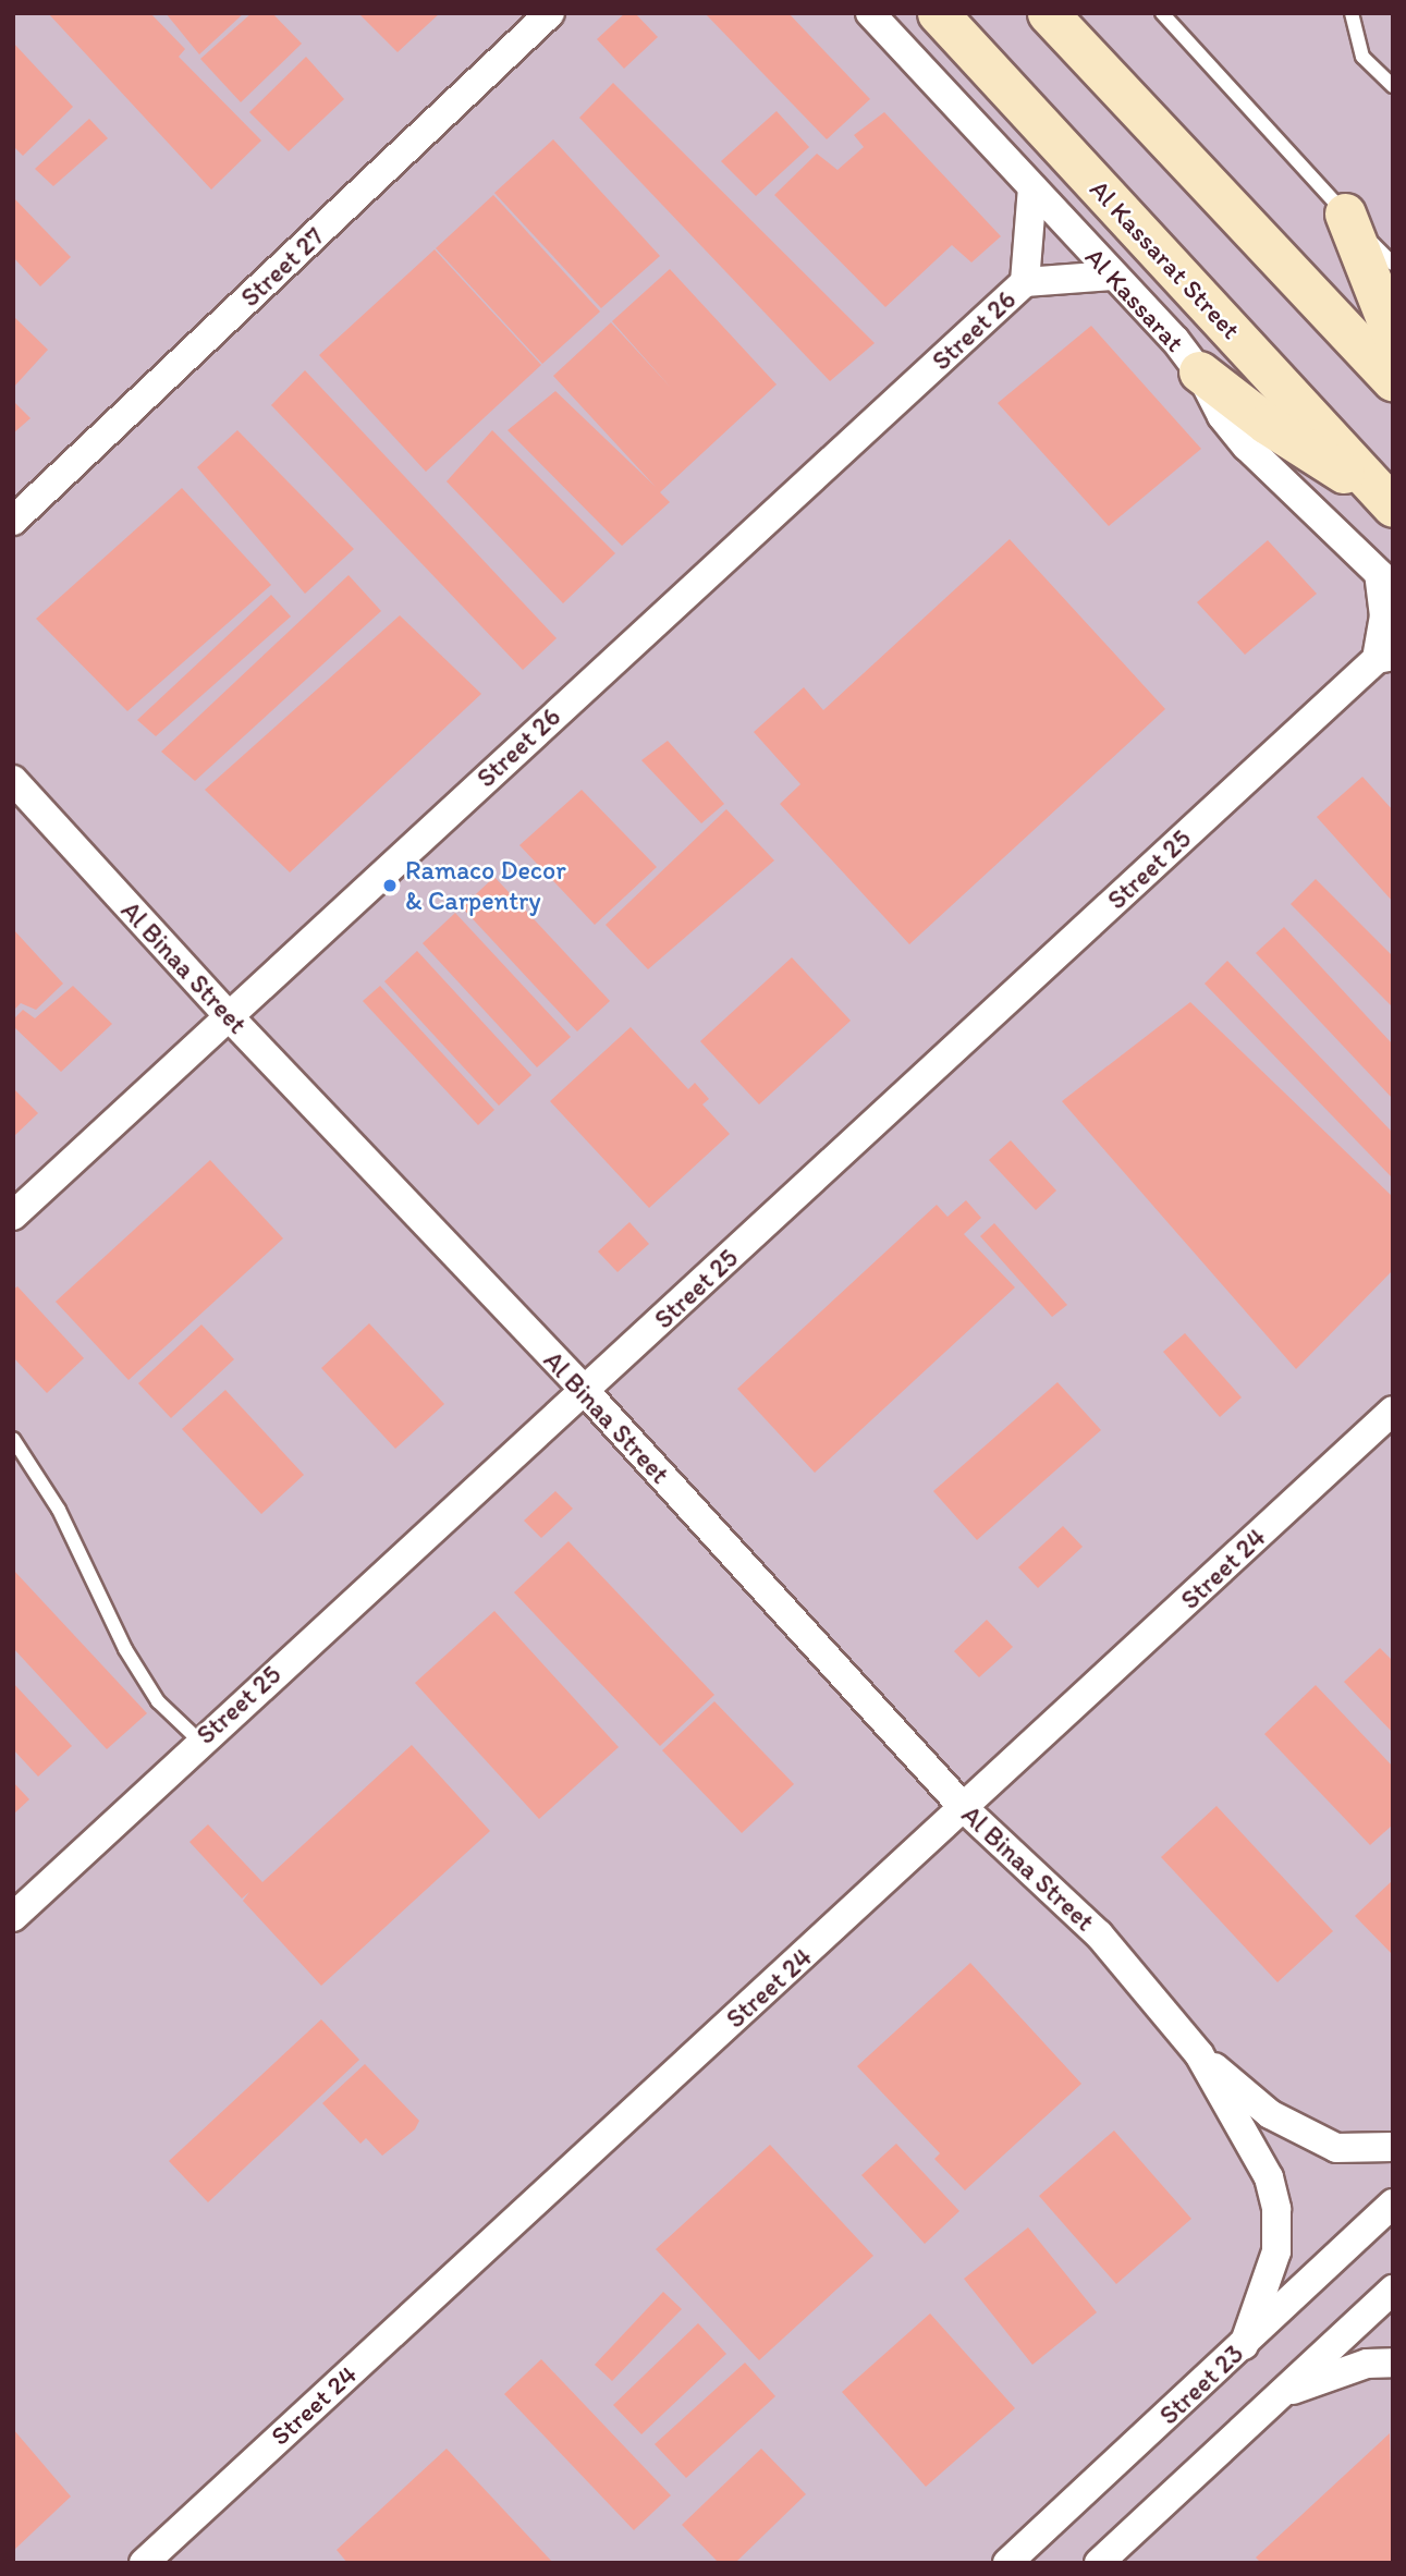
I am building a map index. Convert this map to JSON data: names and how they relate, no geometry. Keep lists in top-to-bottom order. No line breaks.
{"streets":{"street":["Al Kassarat Street","Street 27","Al Kassarat","Street 26","Street 25","Al Binaa Street","Street 24","Street 23"]},"crossings":[["Al Kassarat","Street 26"],["Al Kassarat","Street 25"],["Street 26","Al Binaa Street"],["Street 25","Al Binaa Street"],["Al Binaa Street","Street 24"],["Al Binaa Street","Street 23"]],"places":["Ramaco Decor & Carpentry"]}
